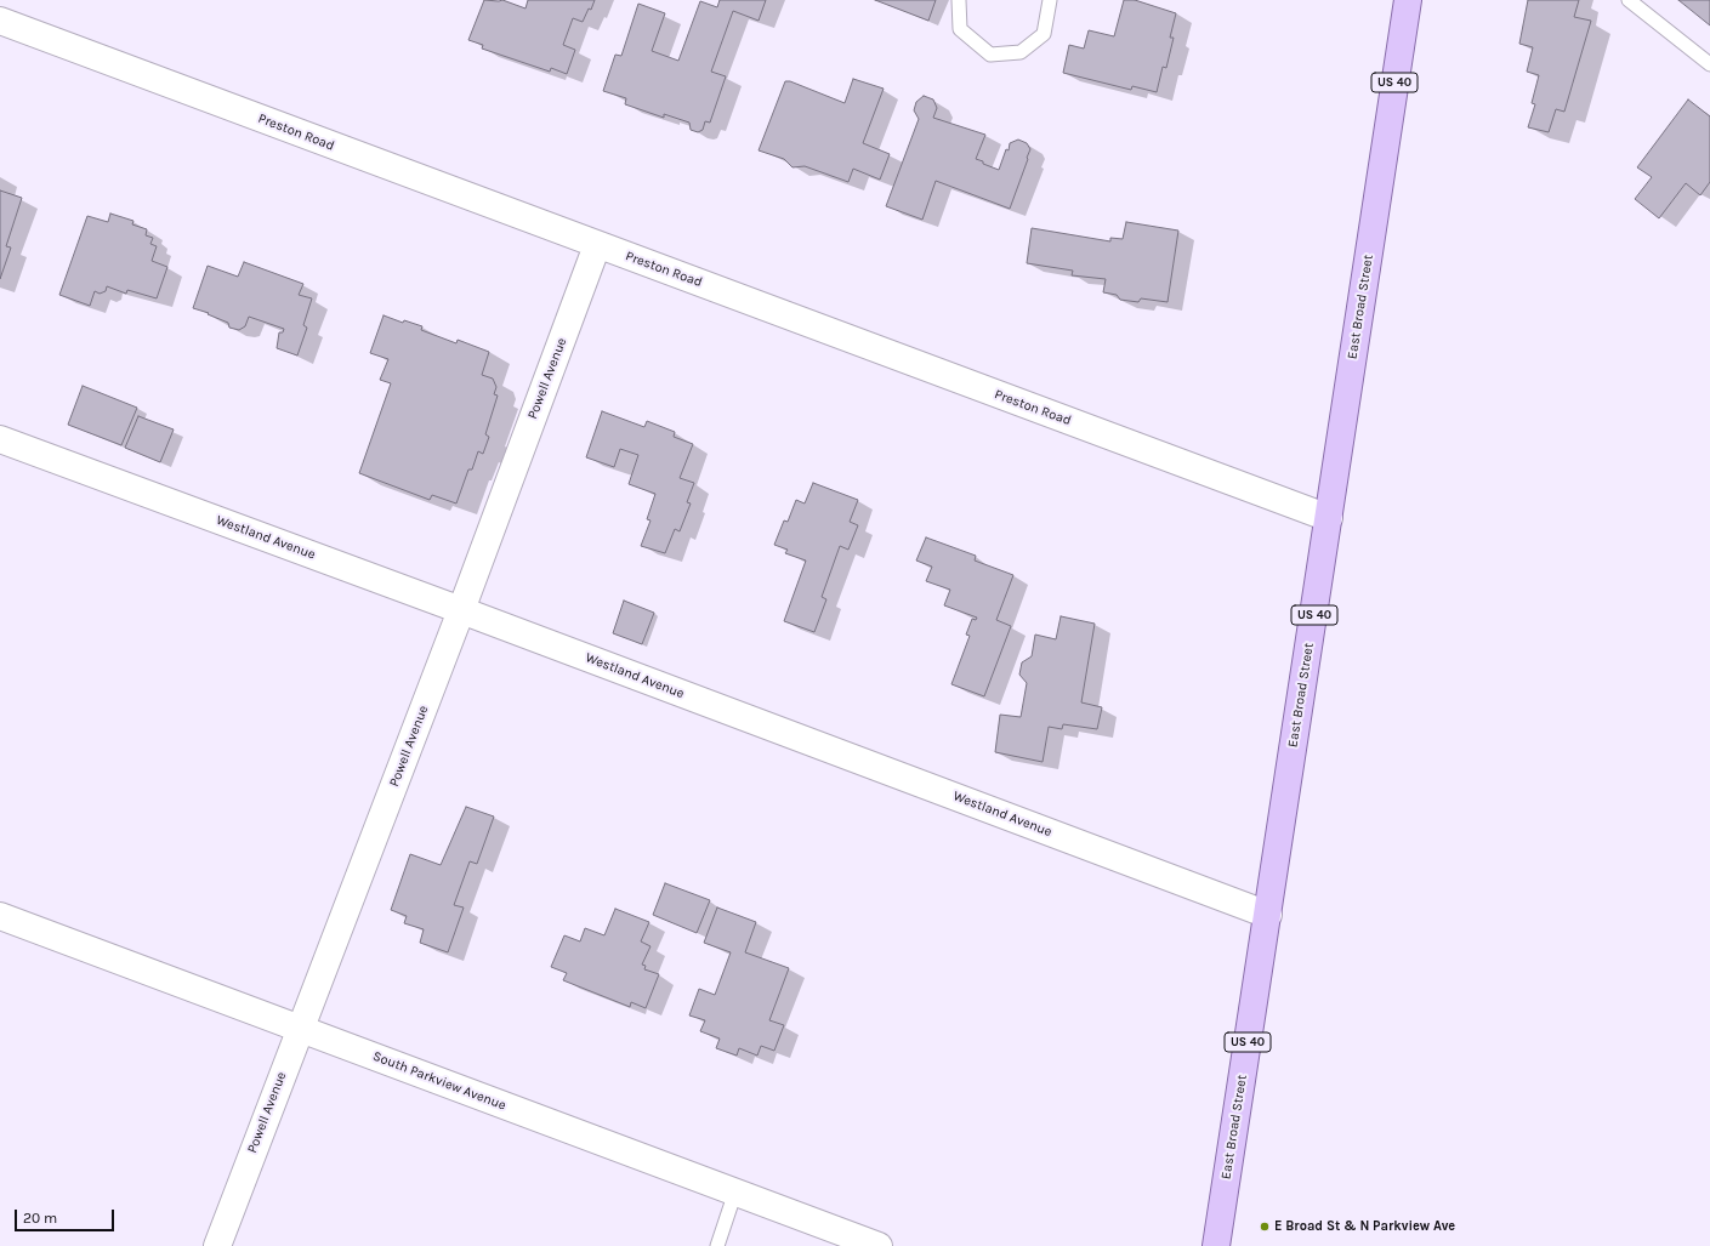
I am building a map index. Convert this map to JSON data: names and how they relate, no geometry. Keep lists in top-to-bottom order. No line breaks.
{"streets":{"main road":["US 40","East Broad Street"],"street":["Preston Road","Powell Avenue","Westland Avenue","South Parkview Avenue"]},"crossings":[["Preston Road","East Broad Street"],["Preston Road","Powell Avenue"],["East Broad Street","Westland Avenue"],["Powell Avenue","Westland Avenue"],["Powell Avenue","South Parkview Avenue"]],"places":["E Broad St & N Parkview Ave"],"scale_bar":"20 m"}
